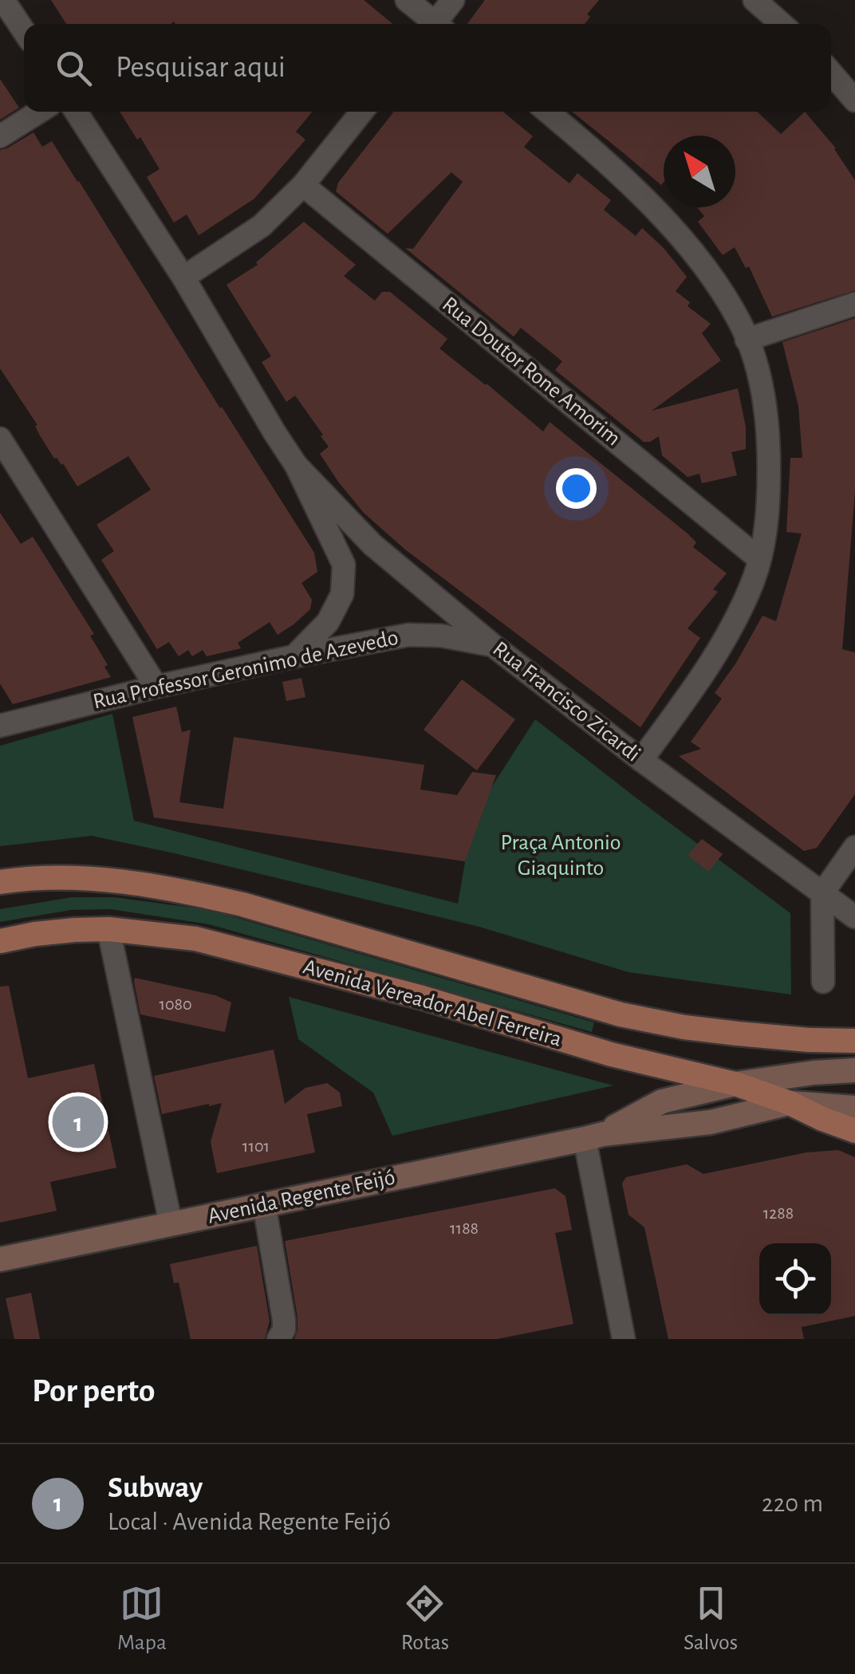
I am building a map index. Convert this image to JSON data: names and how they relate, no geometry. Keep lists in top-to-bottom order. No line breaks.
{"streets":{"main road":["Avenida Vereador Abel Ferreira","Avenida Regente Feijó"],"street":["Rua Doutor Rone Amorim","Rua Professor Geronimo de Azevedo","Rua Francisco Zicardi"]},"crossings":[["Rua Professor Geronimo de Azevedo","Rua Francisco Zicardi"],["Avenida Vereador Abel Ferreira","Avenida Regente Feijó"]],"parks":["Praça Antonio Giaquinto"],"house_numbers":["1080","1101","1288","1188"],"north":"top left","page":{"search":"Pesquisar aqui","pins":"1","heading":"Por perto","list":[{"mark":"1","name":"Subway","note":"Local · Avenida Regente Feijó","value":"220 m"}],"nav":["Mapa","Rotas","Salvos"]}}
